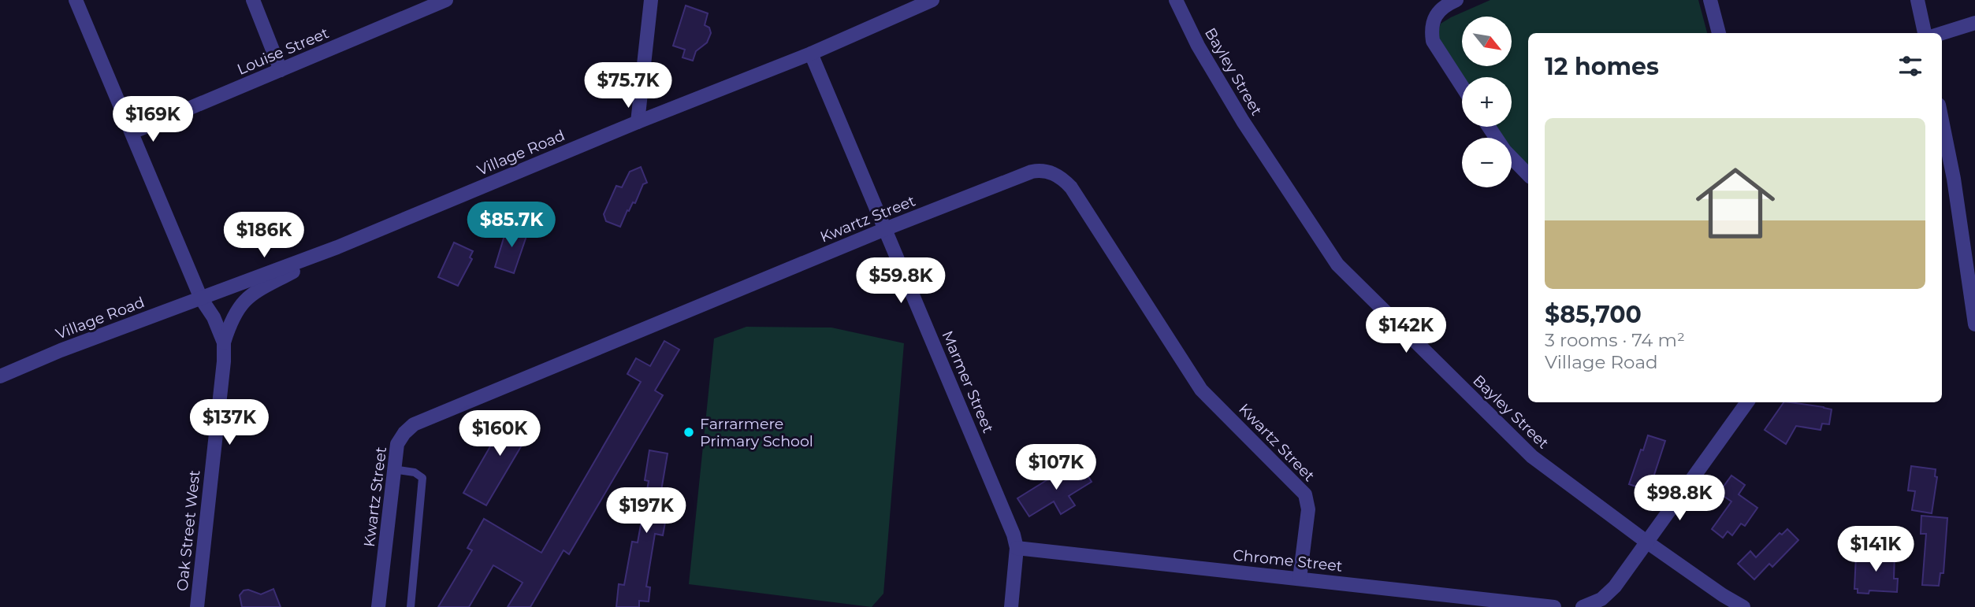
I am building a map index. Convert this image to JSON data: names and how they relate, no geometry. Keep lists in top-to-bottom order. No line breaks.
{"streets":{"street":["Louise Street","Bayley Street","Village Road","Kwartz Street","Marmer Street","Oak Street West","Chrome Street"]},"crossings":[["Louise Street","Oak Street West"],["Village Road","Marmer Street"],["Village Road","Oak Street West"],["Kwartz Street","Marmer Street"],["Kwartz Street","Chrome Street"],["Marmer Street","Chrome Street"]],"places":["Farrarmere Primary School"],"north":"bottom right","page":{"map_buttons":["+","−"],"heading":"12 homes","price":["$75.7K","$169K","$85.7K","$186K","$59.8K","$142K","$137K","$160K","$107K","$98.8K","$197K","$141K"],"list":[{"name":"$85,700","note":"3 rooms · 74 m² · Village Road"}]}}
